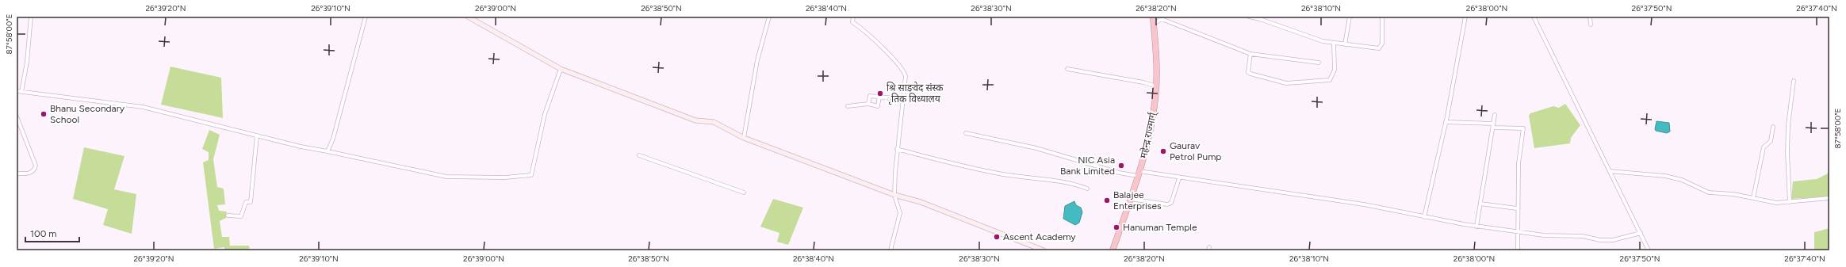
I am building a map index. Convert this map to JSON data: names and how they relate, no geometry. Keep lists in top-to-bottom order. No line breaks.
{"streets":{"highway":["महेन्द्र राज्मार्ग्"]},"places":["श्रि साङ्वेद संस्क ृतिक विध्यालय","Bhanu Secondary School","Gaurav Petrol Pump","NIC Asia Bank Limited","Balajee Enterprises","Hanuman Temple","Ascent Academy"],"scale_bar":"100 m","coordinates":["26°39'20\"N","26°39'10\"N","26°39'00\"N","26°38'50\"N","26°38'40\"N","26°38'30\"N","26°38'20\"N","26°38'10\"N","26°38'00\"N","26°37'50\"N","26°37'40\"N","87°58'00\"E"]}
